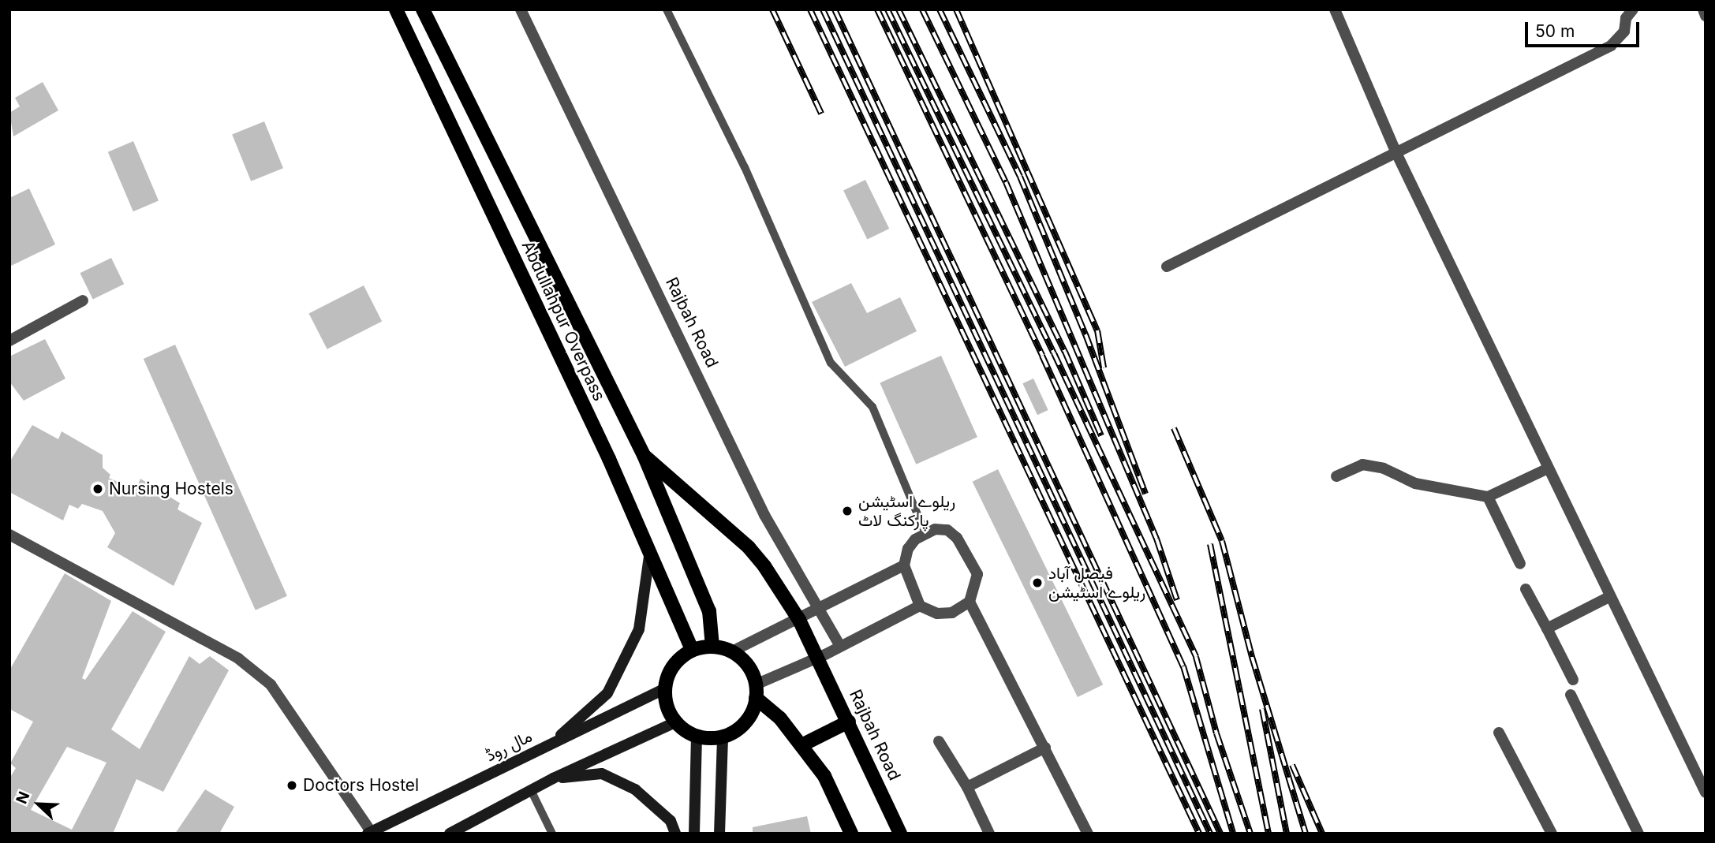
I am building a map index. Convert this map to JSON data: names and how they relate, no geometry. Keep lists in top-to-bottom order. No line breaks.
{"streets":{"main road":["Abdullahpur Overpass","Rajbah Road","مال روڈ"]},"crossings":[["Abdullahpur Overpass","Rajbah Road"],["Abdullahpur Overpass","مال روڈ"]],"places":["Nursing Hostels","ریلوے اسٹیشن پارکنگ لاٹ","فیصل آباد ریلوے اسٹیشن","Doctors Hostel"],"scale_bar":"50 m","north":"top left"}
